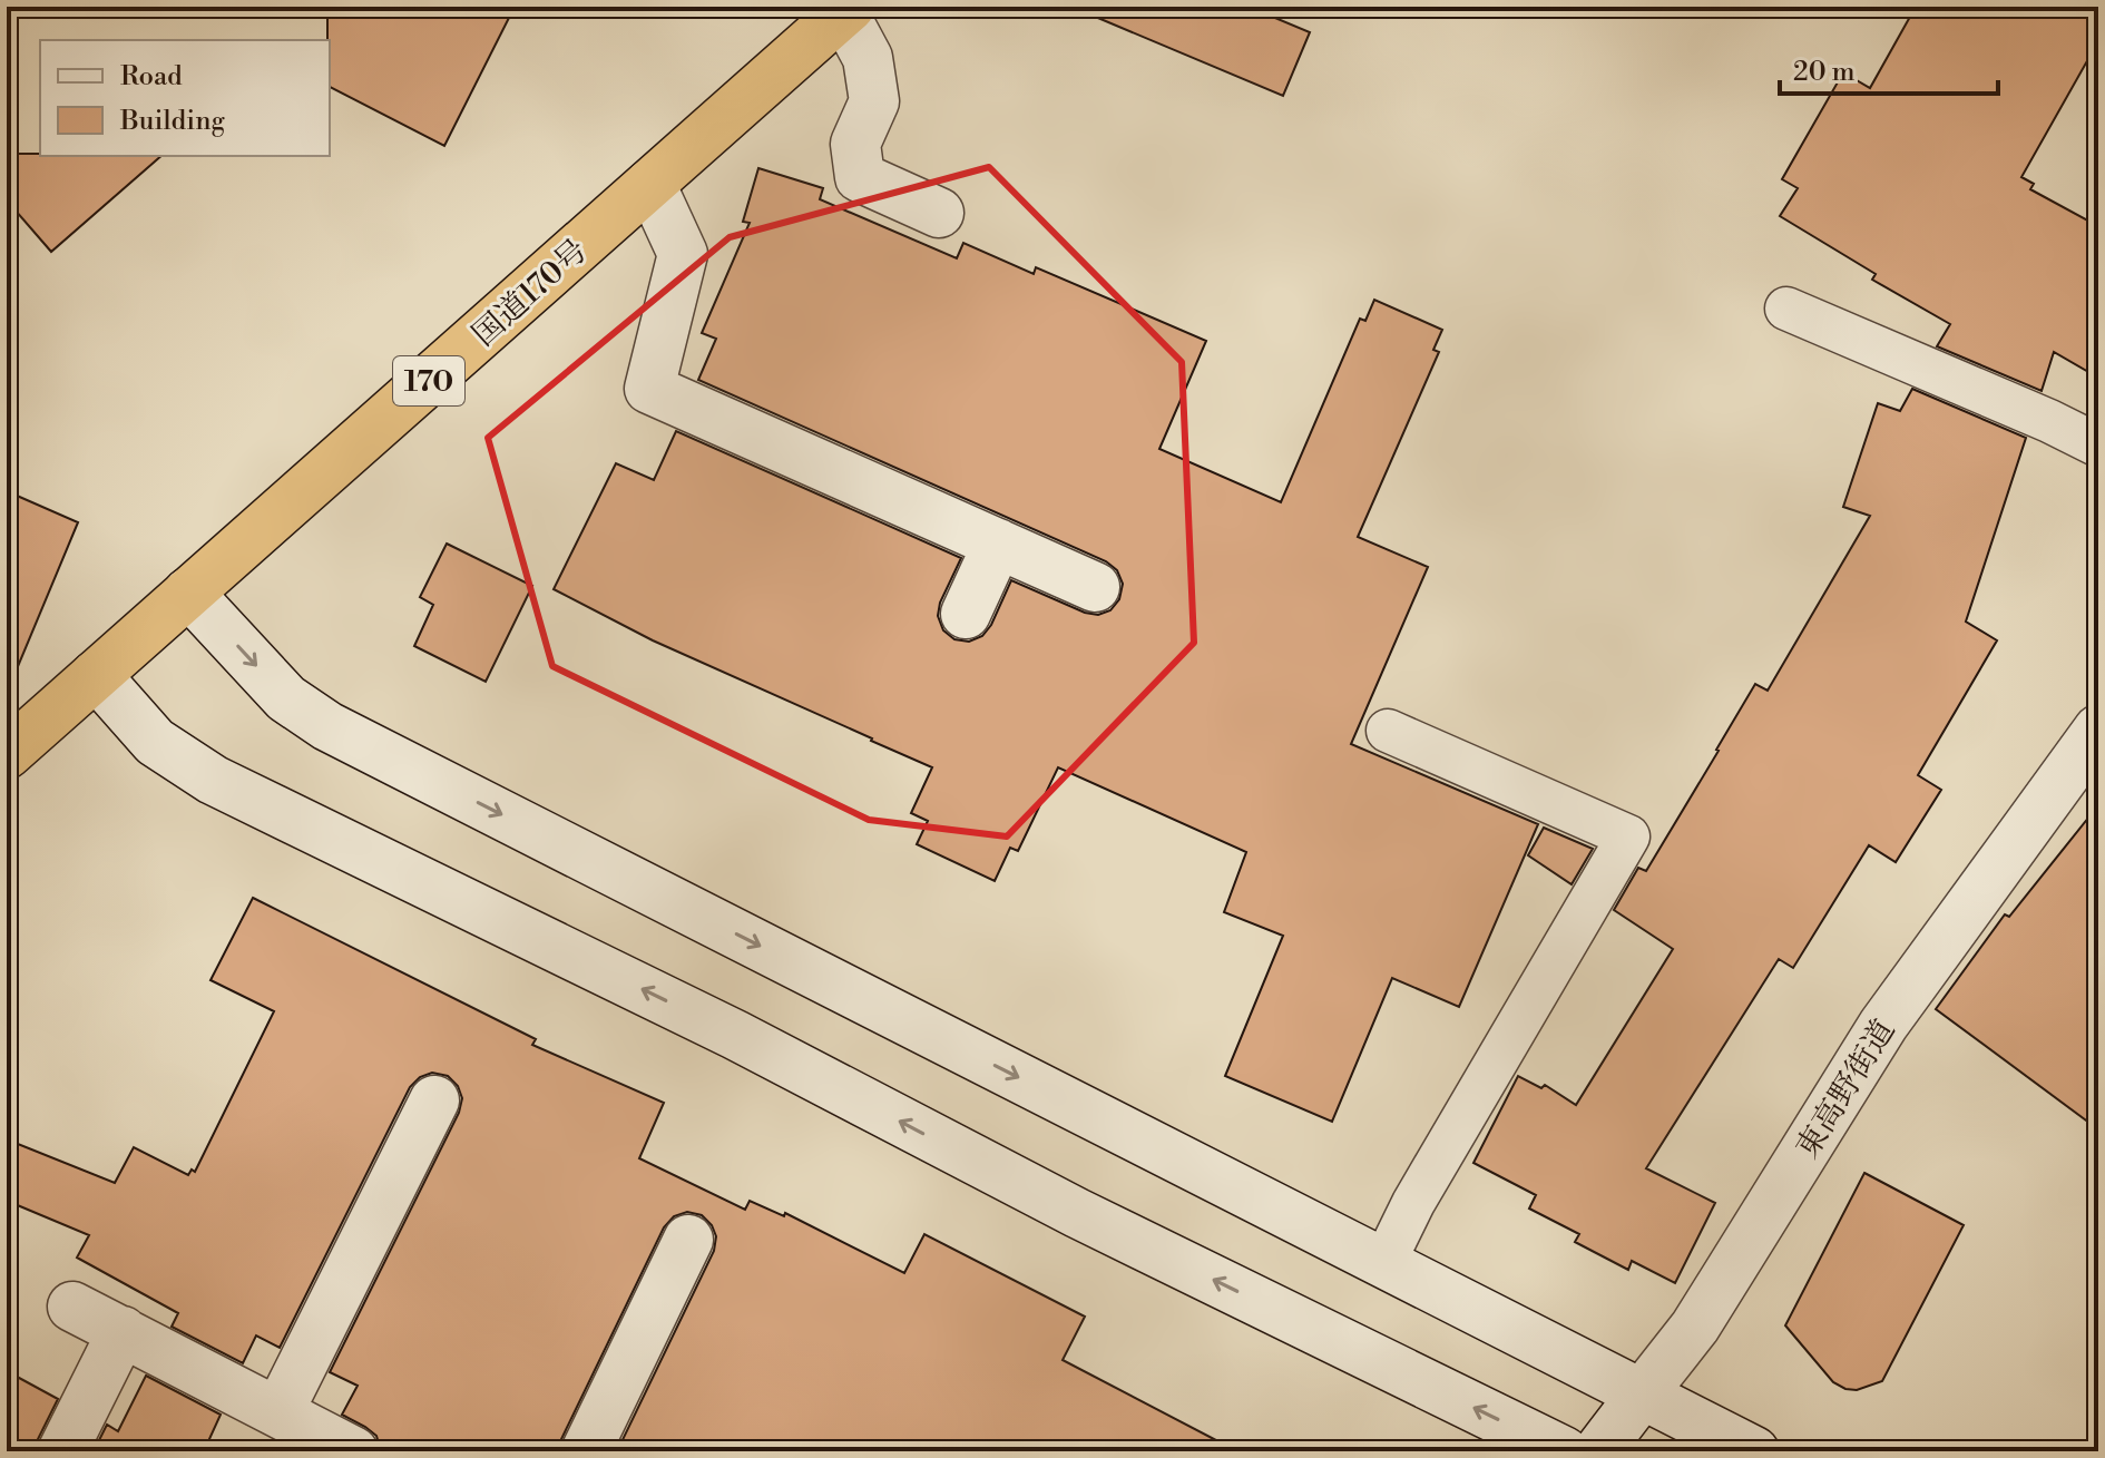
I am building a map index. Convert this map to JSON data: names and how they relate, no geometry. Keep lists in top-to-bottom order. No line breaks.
{"streets":{"highway":["国道170号","170"],"street":["東高野街道"]},"legend":["Road","Building"],"scale_bar":"20 m"}
